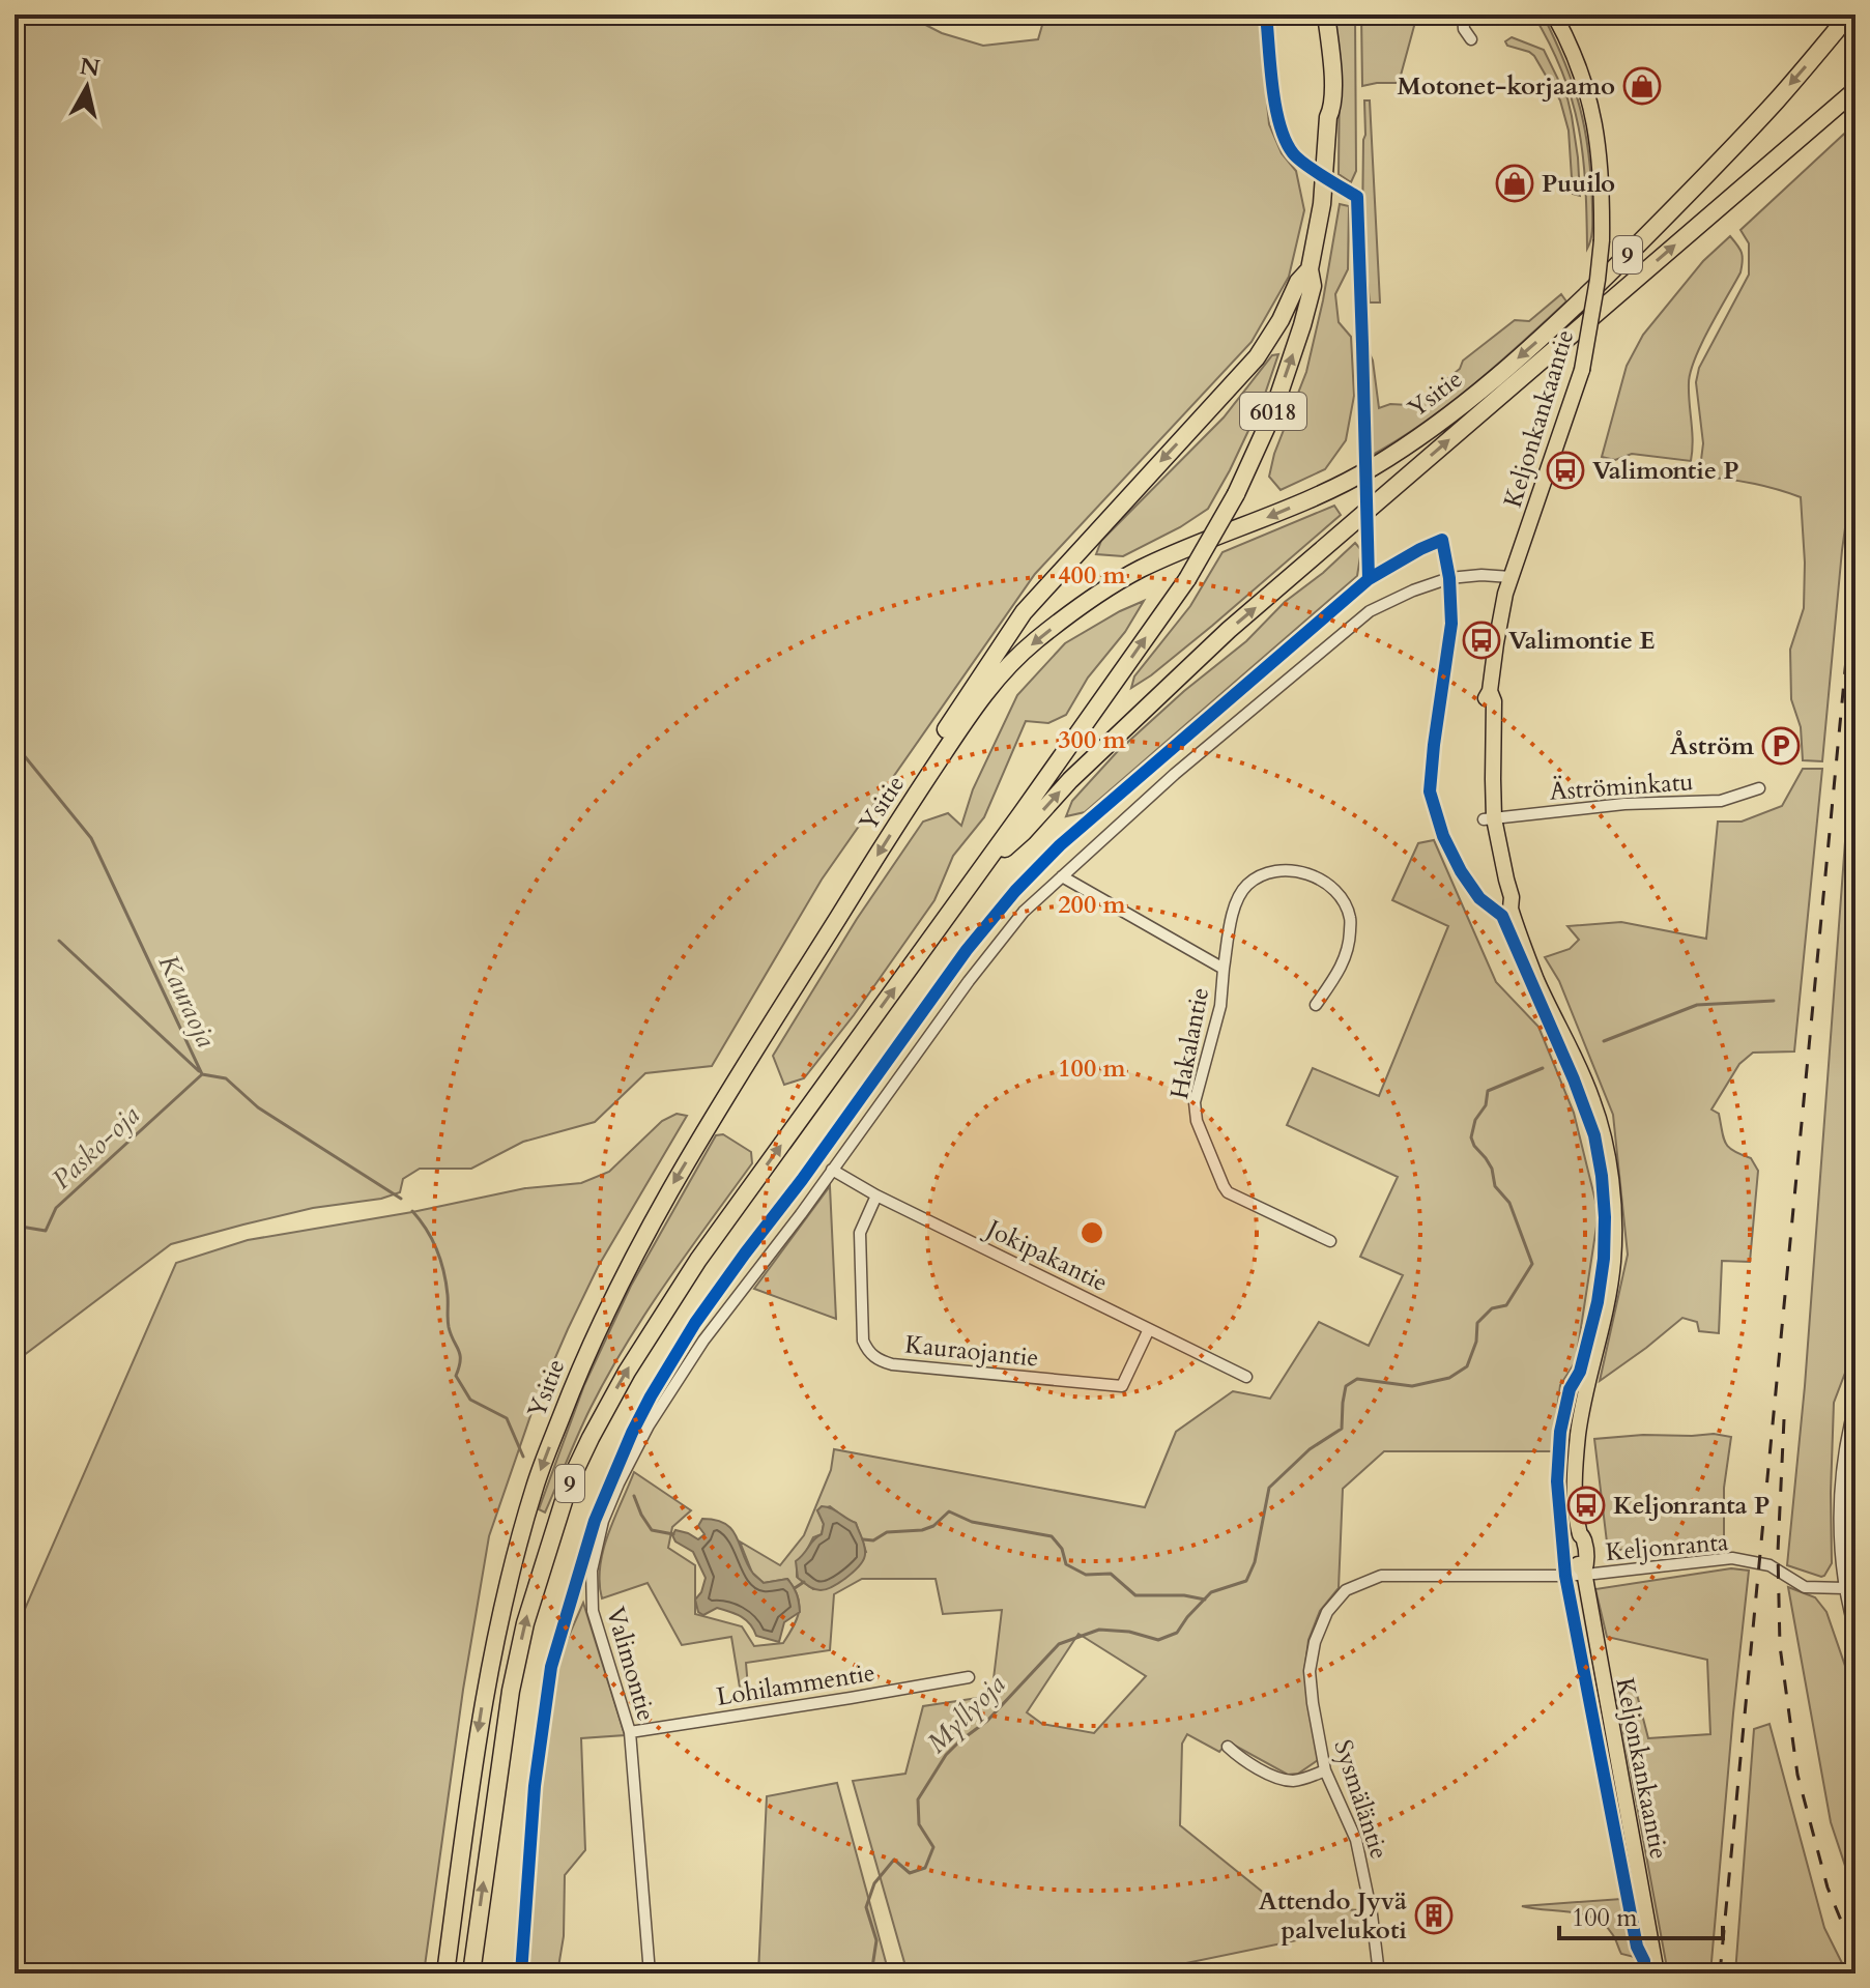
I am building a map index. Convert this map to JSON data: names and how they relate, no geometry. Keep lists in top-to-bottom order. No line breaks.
{"streets":{"highway":["9","Ysitie","6018"],"main road":["Keljonkankaantie"],"street":["Äströminkatu","Hakalantie","Jokipakantie","Kauraojantie","Keljonranta","Valimontie","Lohilammentie","Sysmäläntie"]},"crossings":[["9","6018"],["Ysitie","6018"],["Keljonkankaantie","Äströminkatu"],["Keljonkankaantie","Keljonranta"],["Keljonkankaantie","Valimontie"],["Keljonkankaantie","Sysmäläntie"],["Hakalantie","Valimontie"],["Jokipakantie","Kauraojantie"],["Jokipakantie","Valimontie"],["Keljonranta","Sysmäläntie"],["Valimontie","Lohilammentie"]],"water":["Kauraoja","Pasko-oja","Myllyoja"],"places":{"shop":["Motonet-korjaamo","Puuilo"],"bus stop":["Valimontie P","Valimontie E","Keljonranta P"],"parking":["Åström"],"building":["Attendo Jyvä palvelukoti"]},"scale_bar":"100 m","north":"top","rings":["400 m","300 m","200 m","100 m"]}
